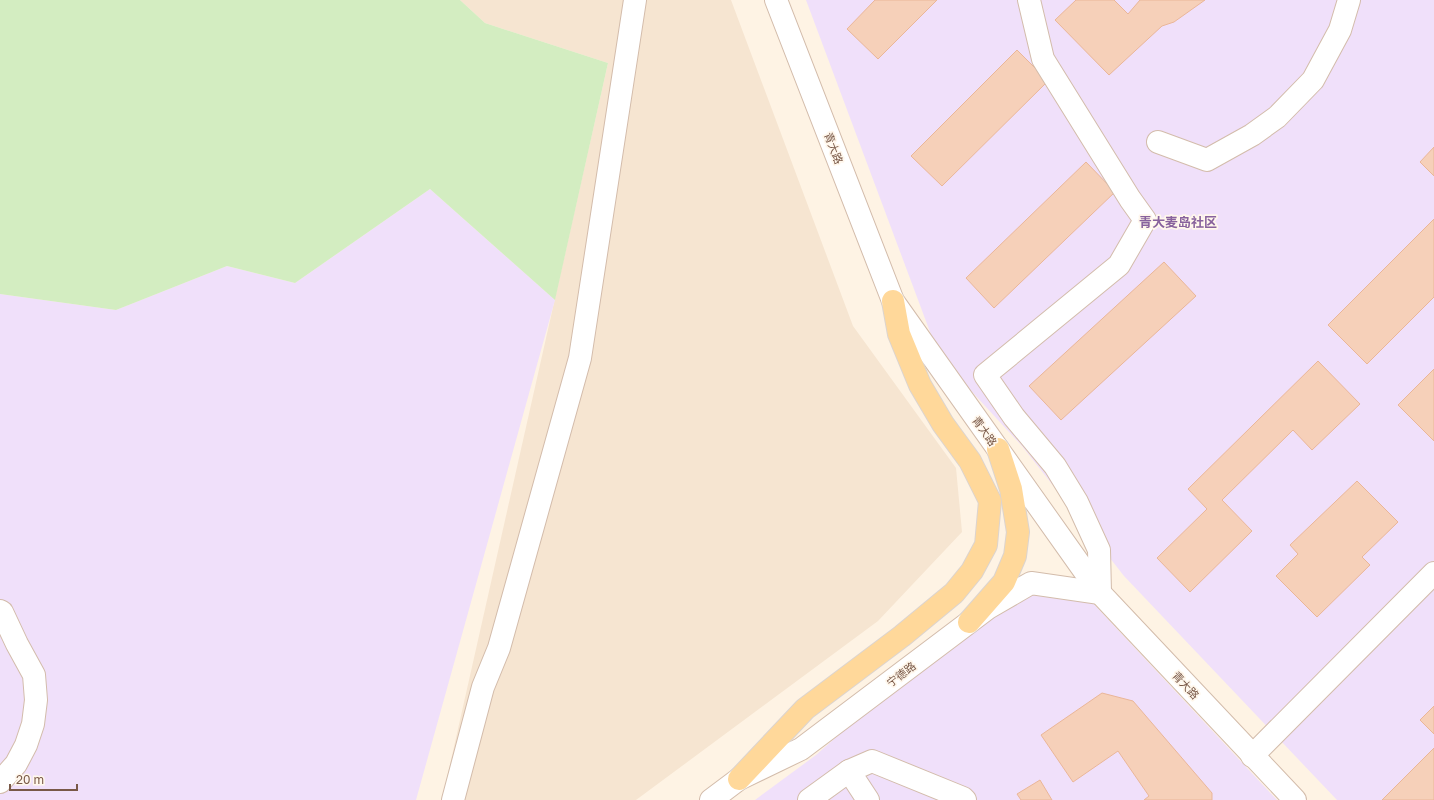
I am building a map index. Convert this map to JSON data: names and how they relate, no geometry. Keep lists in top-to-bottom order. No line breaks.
{"streets":{"street":["青大路","宁德路"]},"crossings":[["青大路","宁德路"]],"districts":["青大麦岛社区"],"scale_bar":"20 m"}
